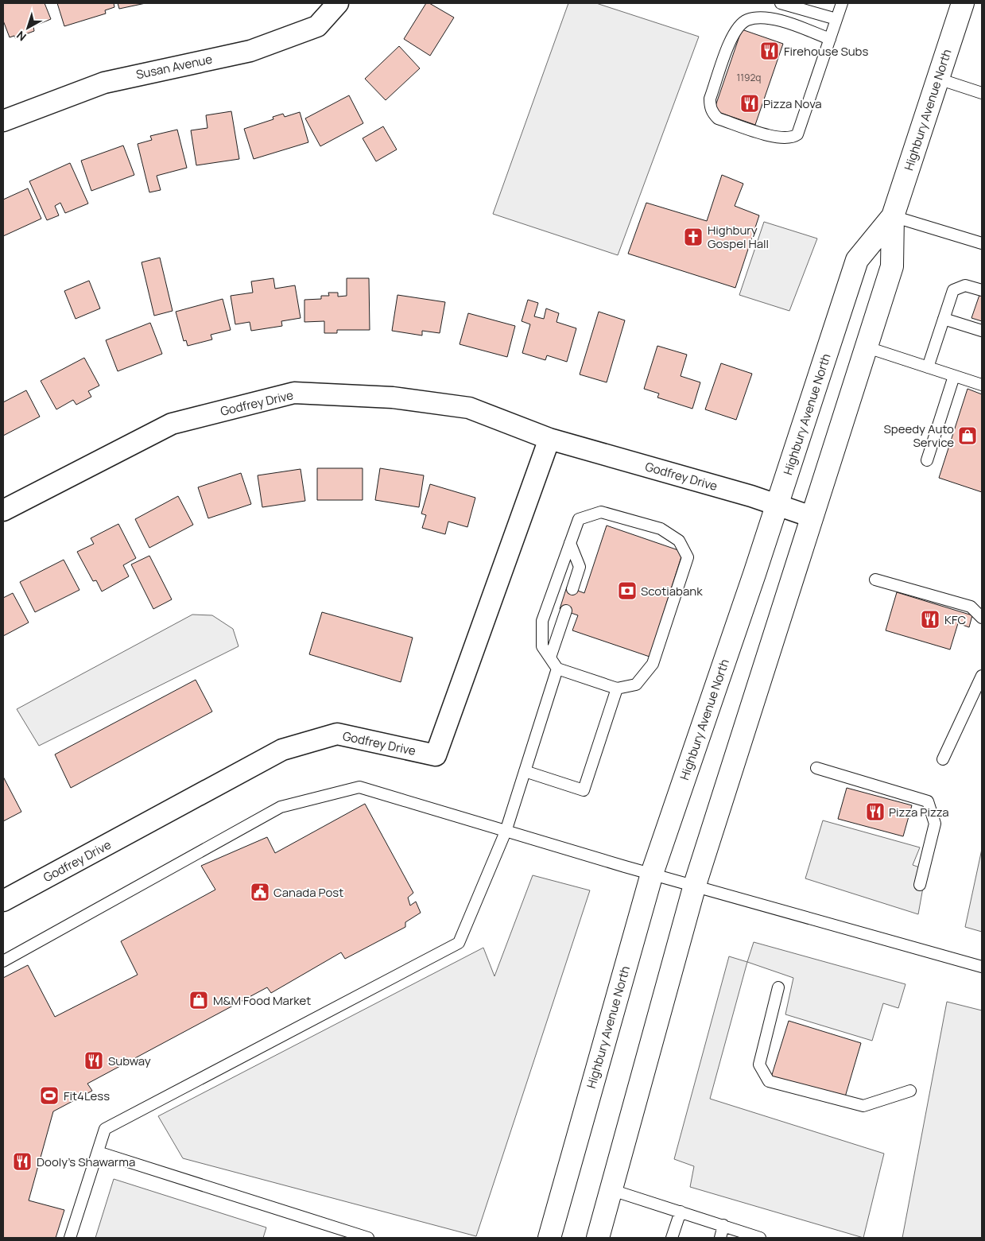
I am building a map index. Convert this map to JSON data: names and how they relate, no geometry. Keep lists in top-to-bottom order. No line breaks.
{"streets":{"main road":["Highbury Avenue North"],"street":["Susan Avenue","Godfrey Drive"]},"crossings":[["Highbury Avenue North","Godfrey Drive"]],"places":{"restaurant":["Firehouse Subs","Pizza Nova","KFC","Pizza Pizza","Subway","Dooly's Shawarma"],"church":["Highbury Gospel Hall"],"shop":["Speedy Auto Service","M&M Food Market"],"bank":["Scotiabank"],"public building":["Canada Post"],"sports":["Fit4Less"]},"house_numbers":["1192q"],"north":"bottom left"}
